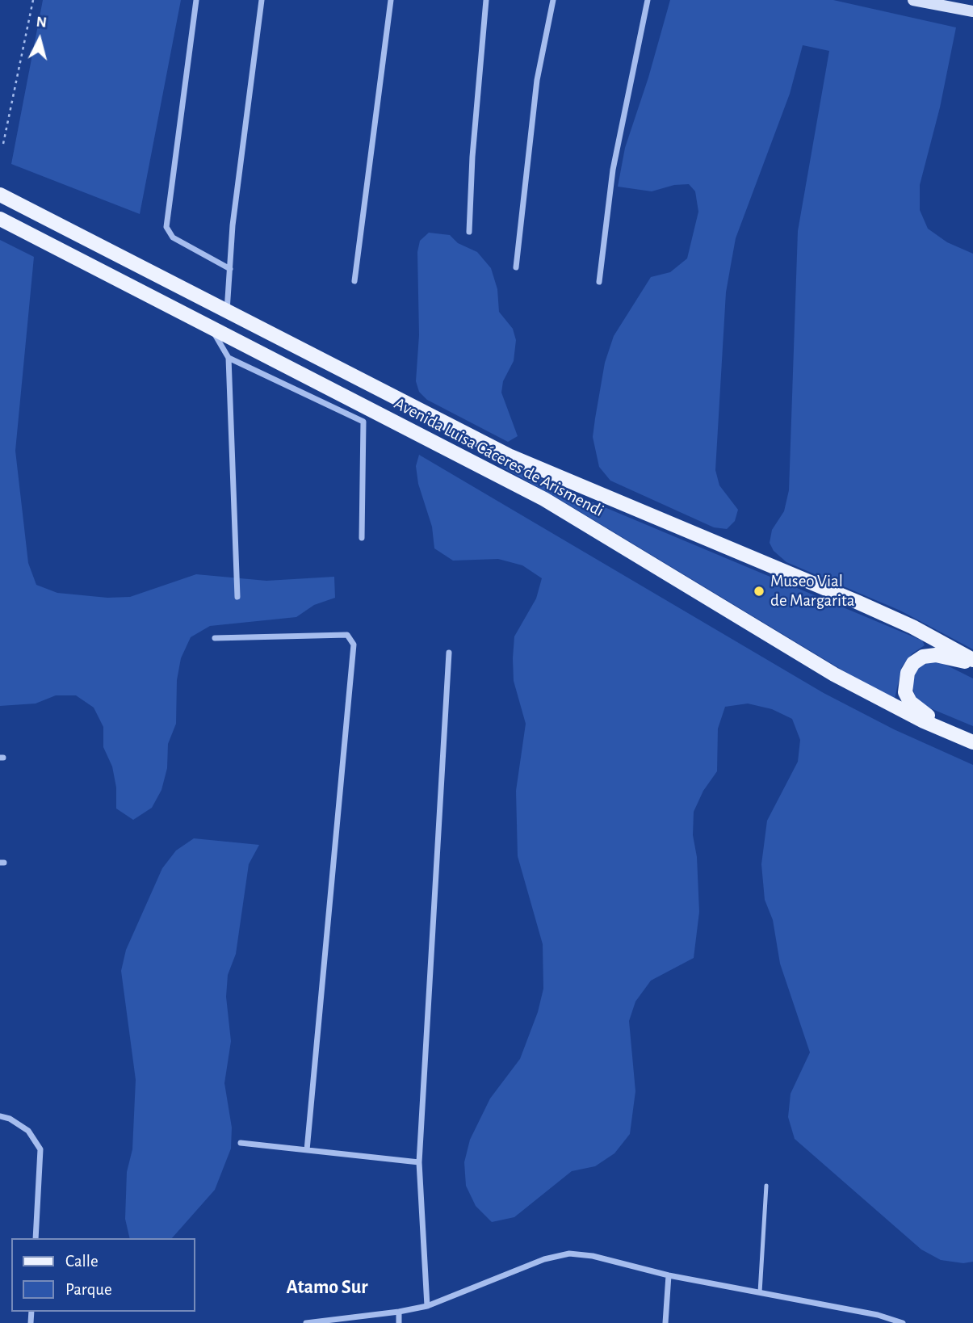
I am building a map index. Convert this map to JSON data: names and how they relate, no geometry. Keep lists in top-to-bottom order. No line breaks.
{"streets":{"main road":["Avenida Luisa Cáceres de Arismendi"]},"districts":["Atamo Sur"],"places":["Museo Vial de Margarita"],"legend":["Calle","Parque"],"north":"top"}
